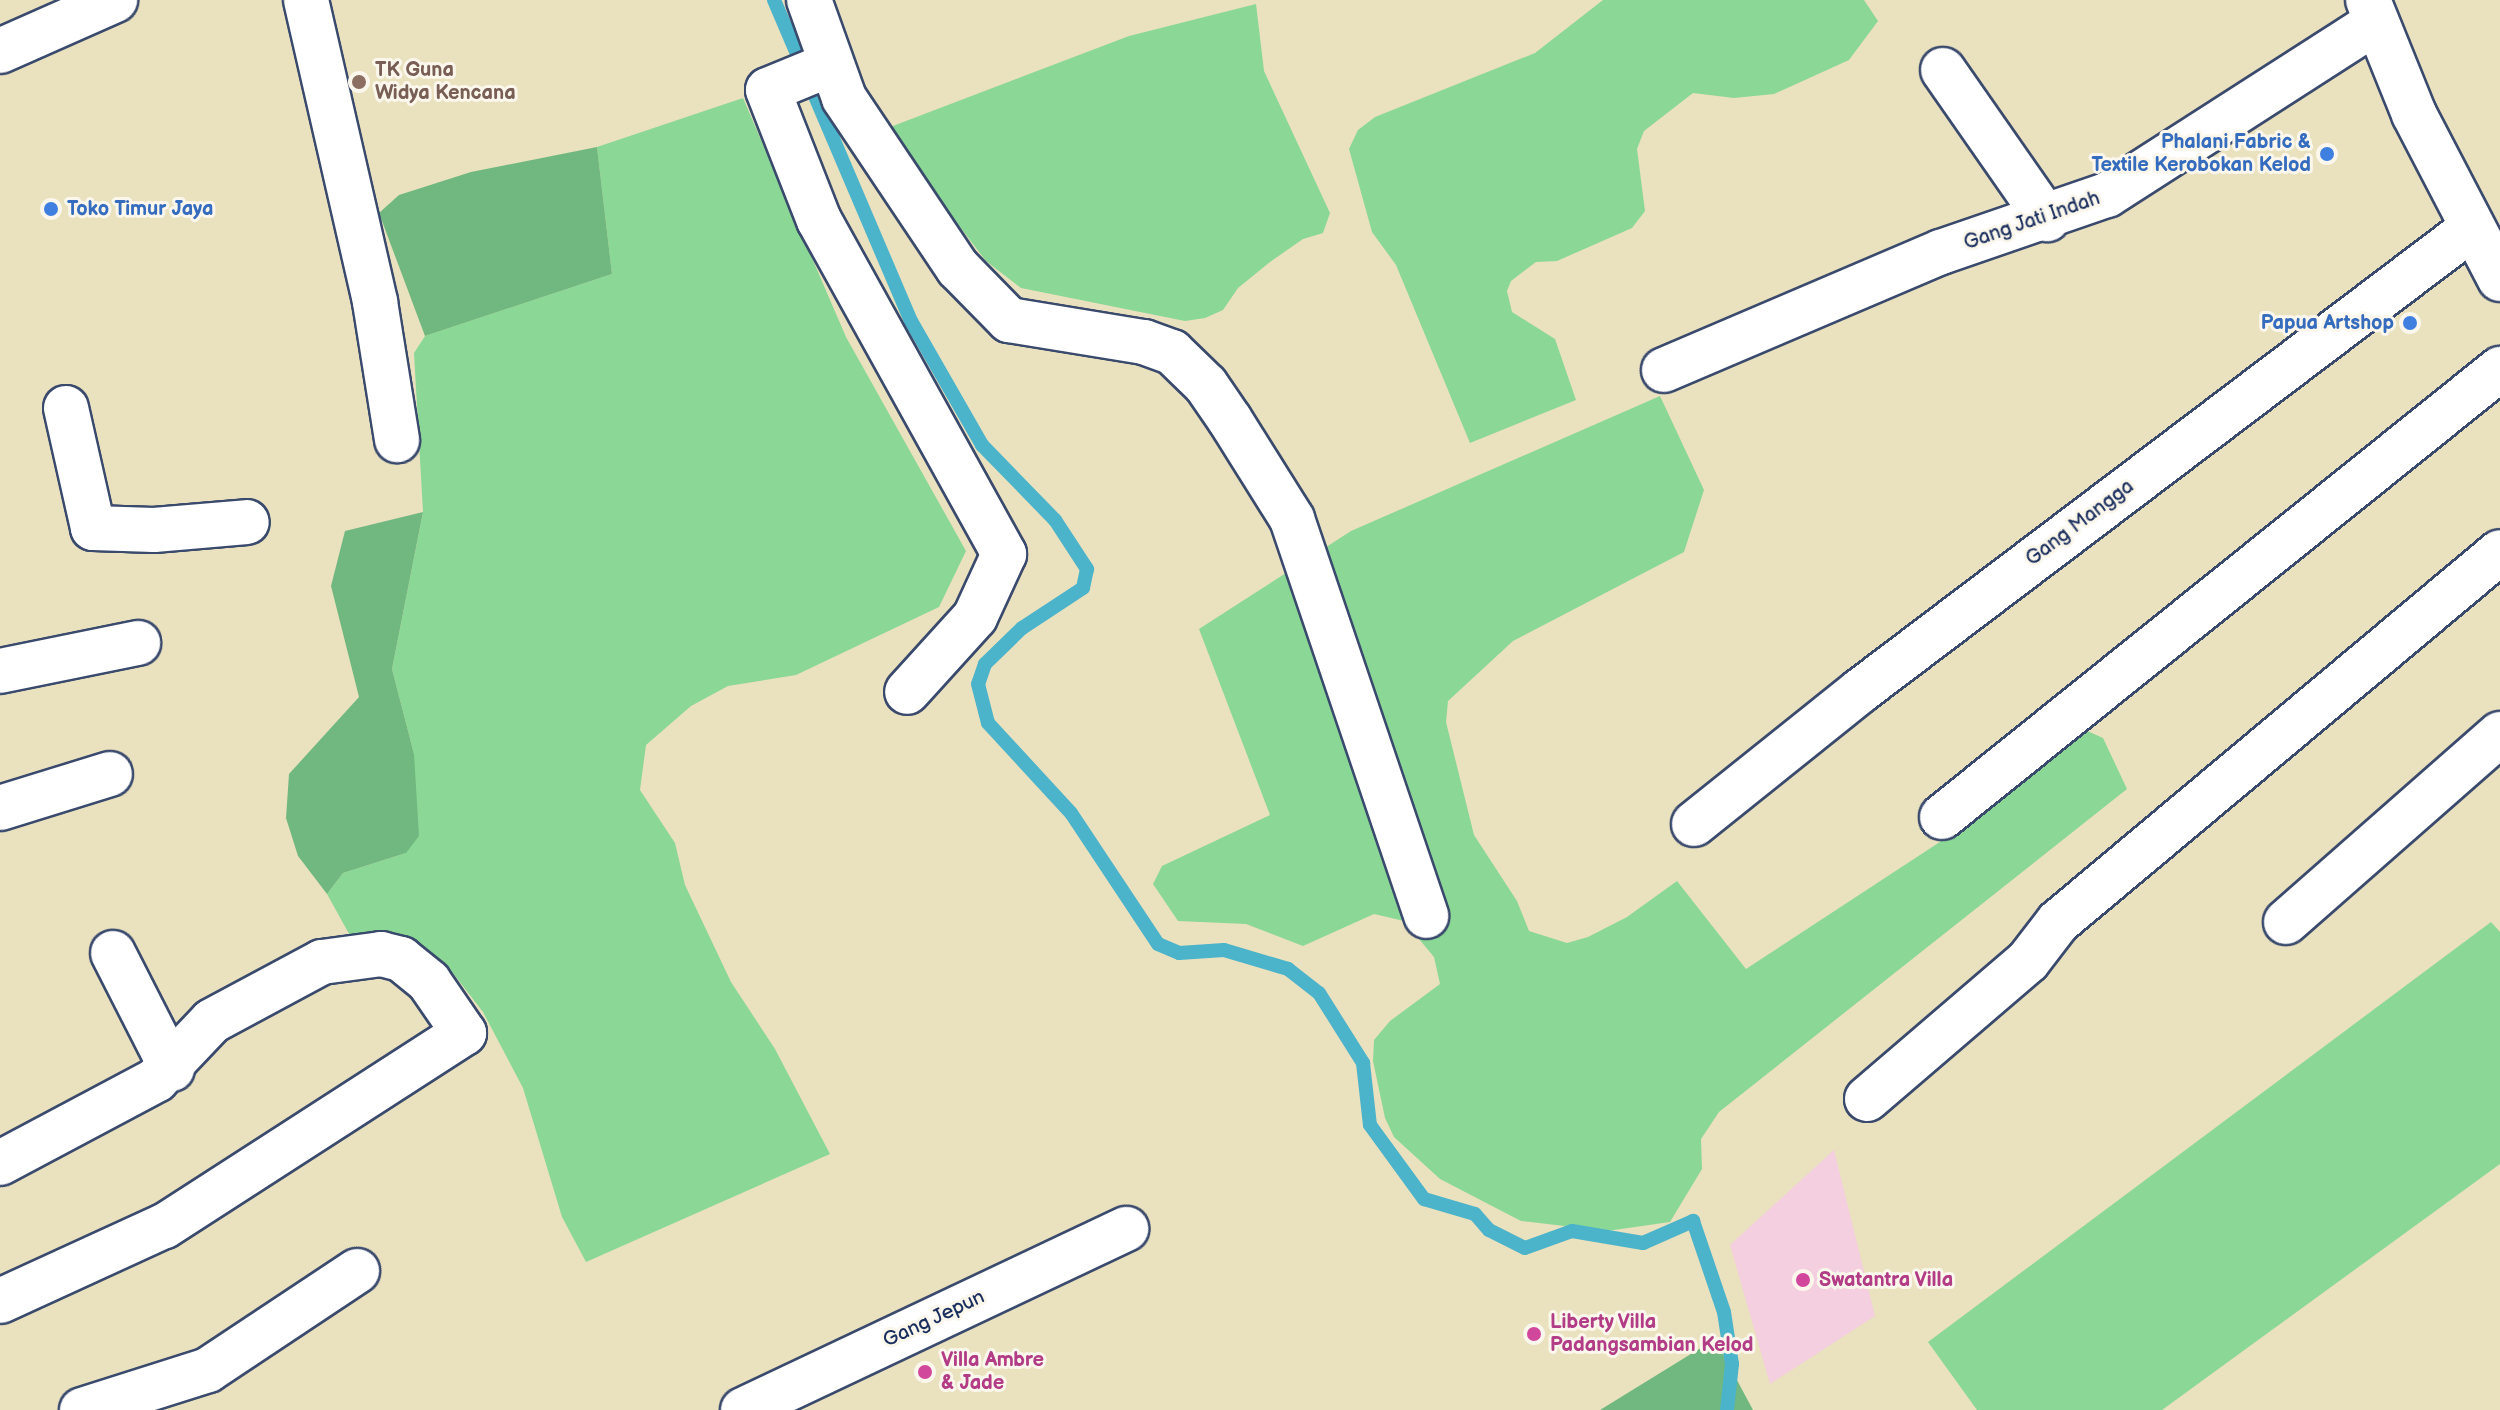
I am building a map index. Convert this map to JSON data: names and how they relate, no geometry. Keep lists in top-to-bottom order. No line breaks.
{"streets":{"street":["Gang Jati Indah","Gang Mangga","Gang Jepun"]},"places":["TK Guna Widya Kencana","Phalani Fabric & Textile Kerobokan Kelod","Toko Timur Jaya","Papua Artshop","Swatantra Villa","Liberty Villa Padangsambian Kelod","Villa Ambre & Jade"]}
